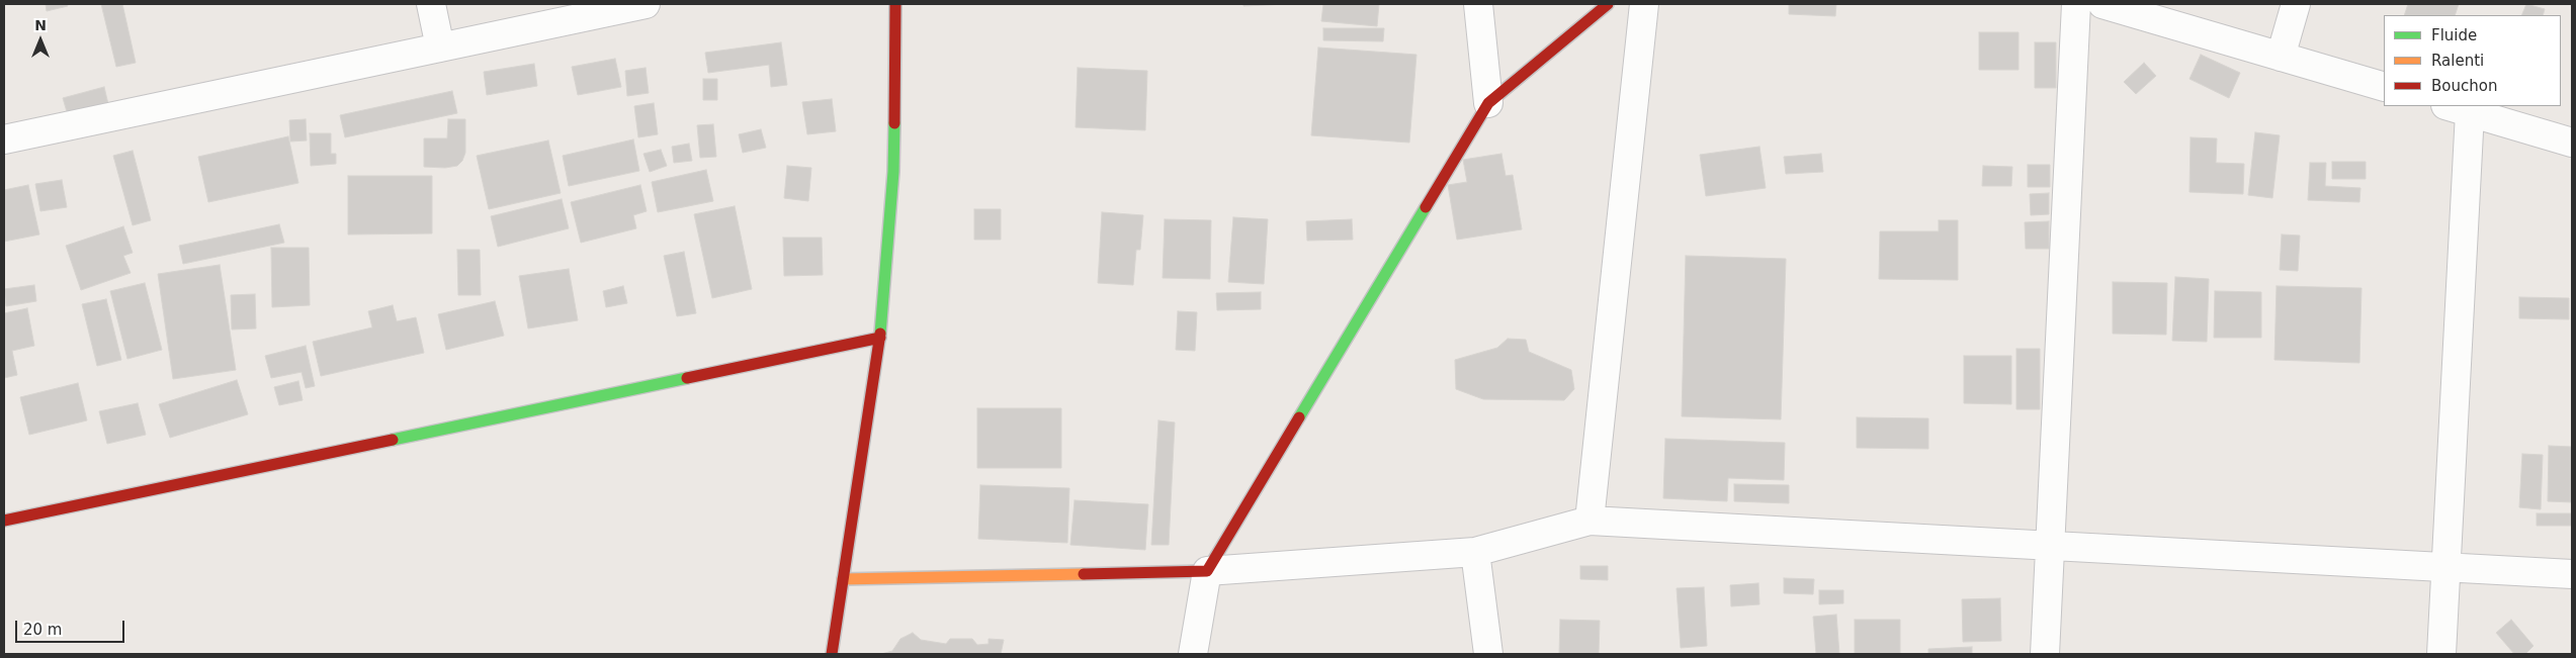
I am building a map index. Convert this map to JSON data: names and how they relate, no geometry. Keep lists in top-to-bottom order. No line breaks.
{"legend":["Fluide","Ralenti","Bouchon"],"scale_bar":"20 m","north":"top"}
